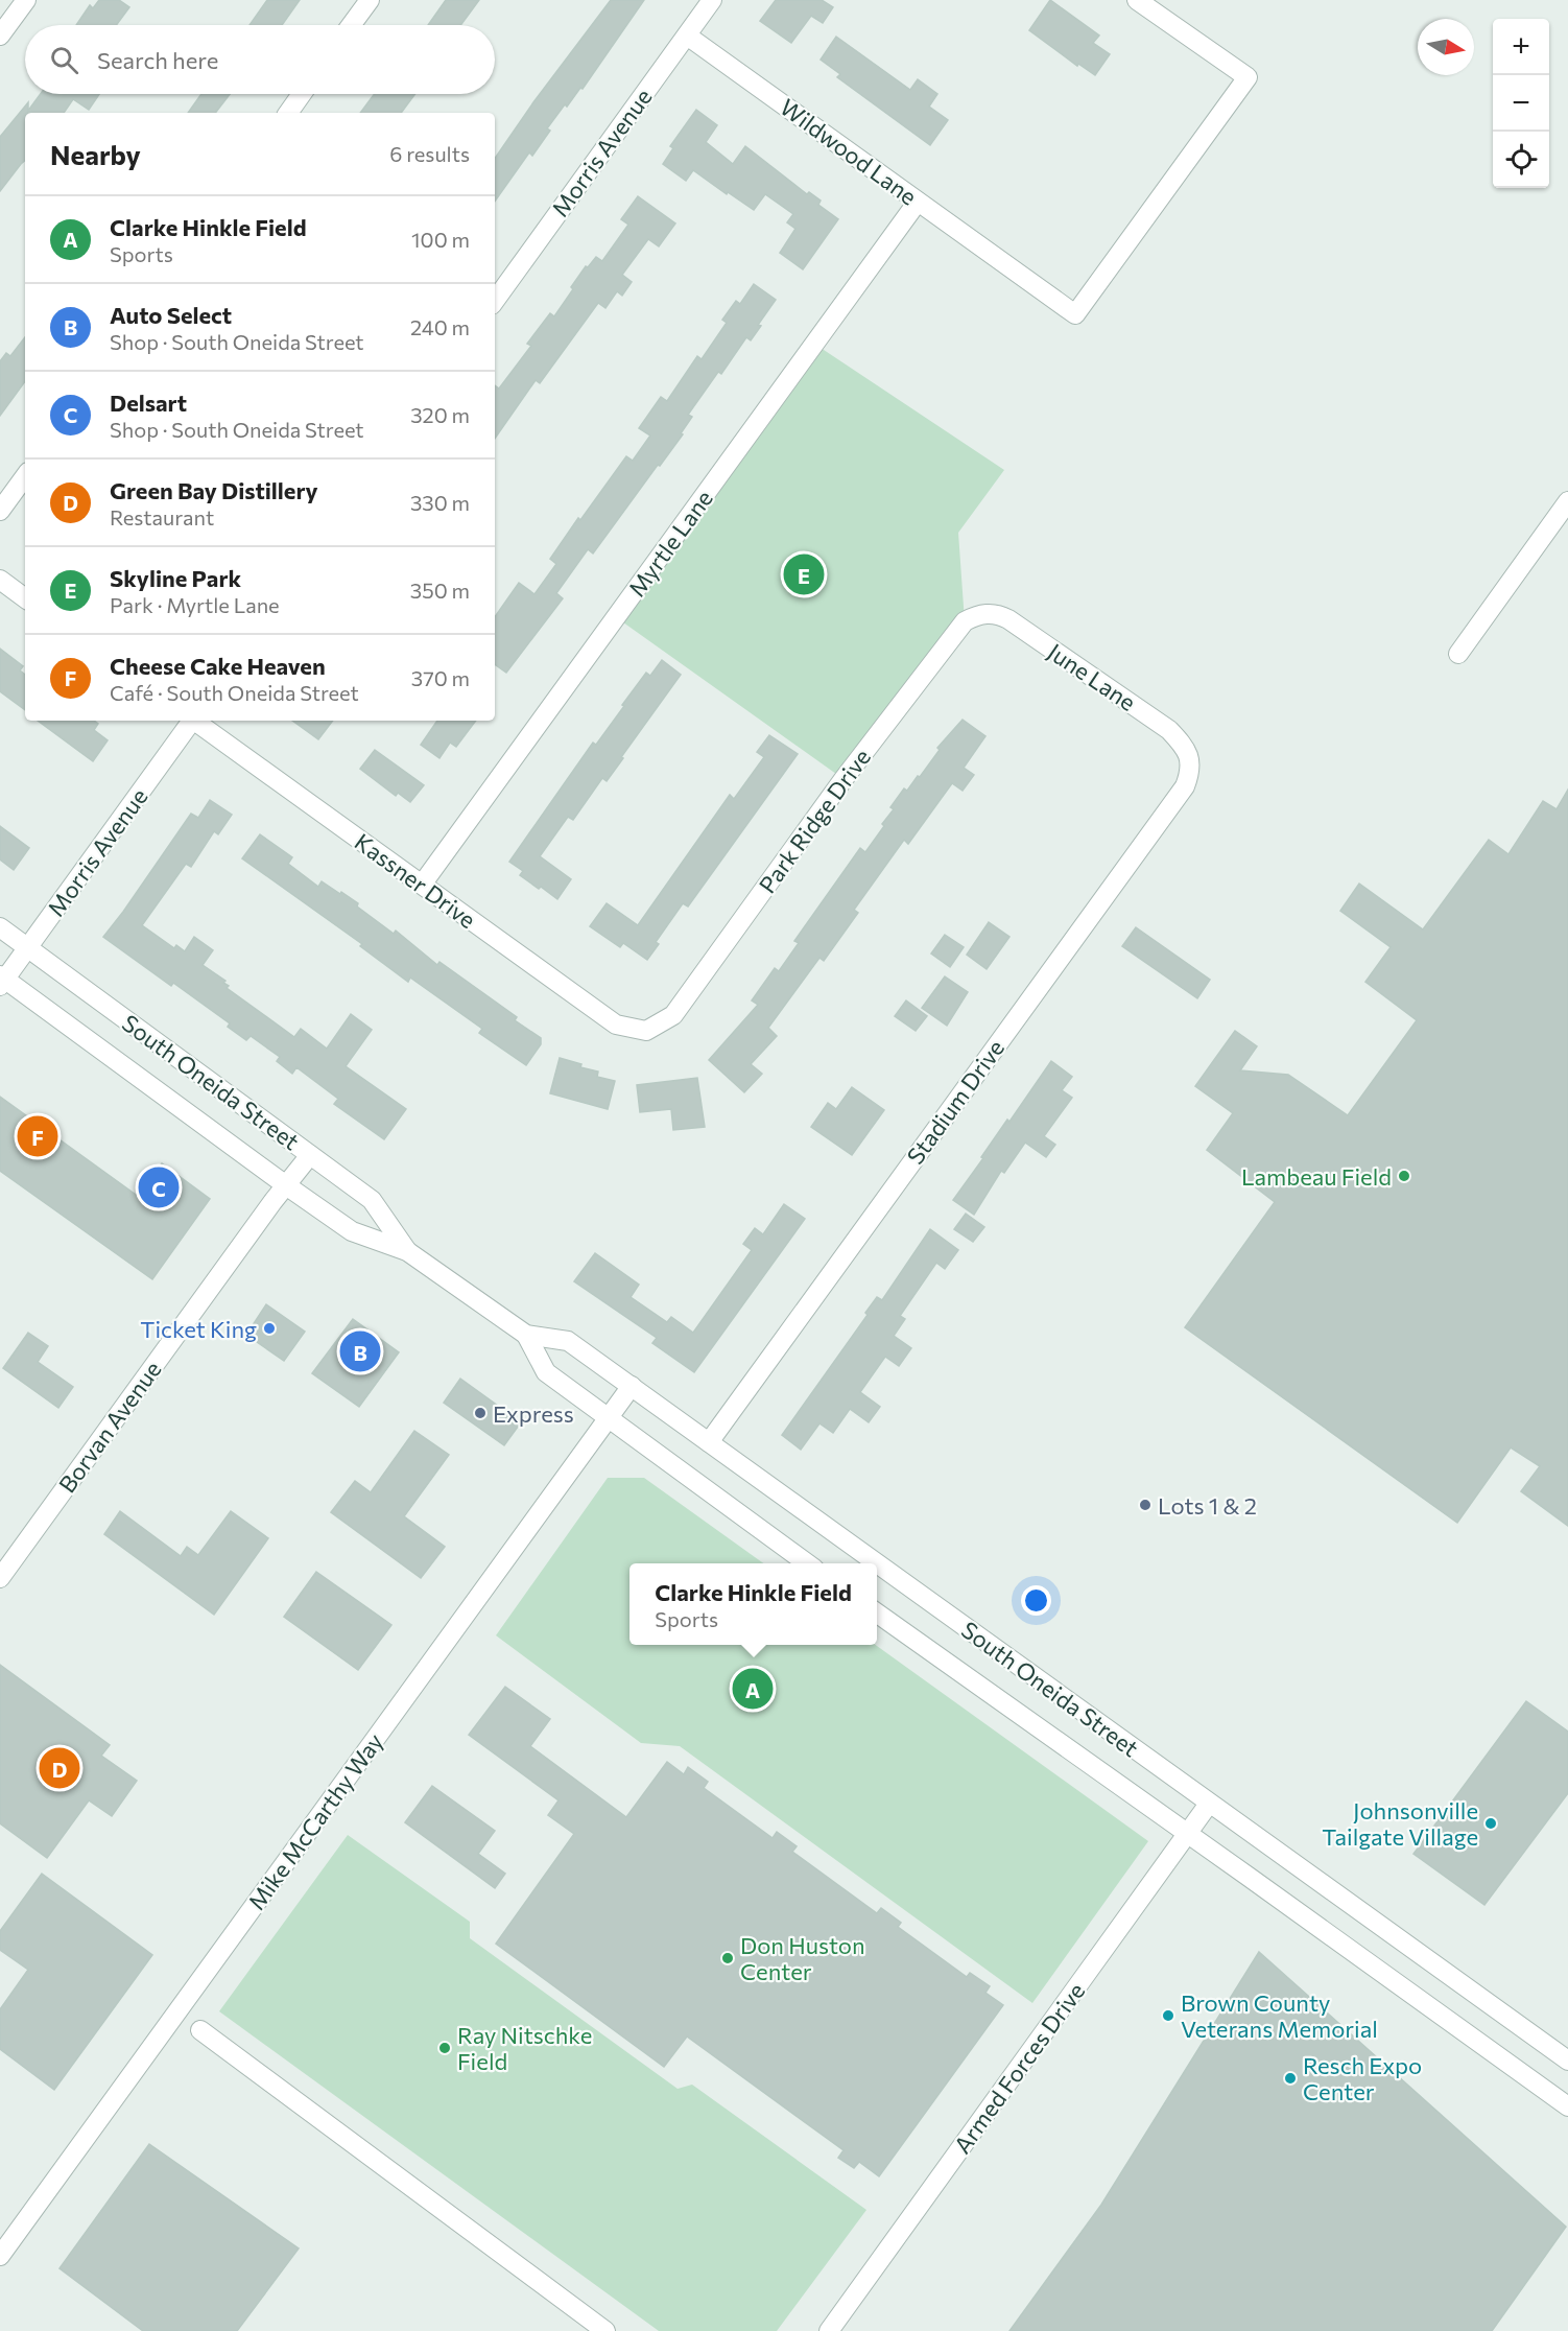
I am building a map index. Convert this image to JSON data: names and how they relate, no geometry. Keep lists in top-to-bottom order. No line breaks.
{"streets":{"street":["Wildwood Lane","Morris Avenue","Myrtle Lane","June Lane","Park Ridge Drive","Kassner Drive","South Oneida Street","Stadium Drive","Borvan Avenue","Mike McCarthy Way","Armed Forces Drive"]},"crossings":[["Wildwood Lane","Morris Avenue"],["Wildwood Lane","Myrtle Lane"],["Morris Avenue","South Oneida Street"],["Myrtle Lane","Kassner Drive"],["June Lane","Park Ridge Drive"],["June Lane","Stadium Drive"],["Park Ridge Drive","Kassner Drive"],["South Oneida Street","Stadium Drive"],["South Oneida Street","Borvan Avenue"],["South Oneida Street","Mike McCarthy Way"],["South Oneida Street","Armed Forces Drive"]],"places":["Lambeau Field","Ticket King","Express","Lots 1 & 2","Johnsonville Tailgate Village","Don Huston Center","Brown County Veterans Memorial","Ray Nitschke Field","Resch Expo Center"],"north":"right","page":{"map_buttons":["+","−"],"search":"Search here","heading":["Nearby","6 results"],"list":[{"mark":"A","name":"Clarke Hinkle Field","note":"Sports","value":"100 m"},{"mark":"B","name":"Auto Select","note":"Shop · South Oneida Street","value":"240 m"},{"mark":"C","name":"Delsart","note":"Shop · South Oneida Street","value":"320 m"},{"mark":"D","name":"Green Bay Distillery","note":"Restaurant","value":"330 m"},{"mark":"E","name":"Skyline Park","note":"Park · Myrtle Lane","value":"350 m"},{"mark":"F","name":"Cheese Cake Heaven","note":"Café · South Oneida Street","value":"370 m"}],"pins":["E","F","C","B","A","D"],"popup":["Clarke Hinkle Field","Sports"]}}
